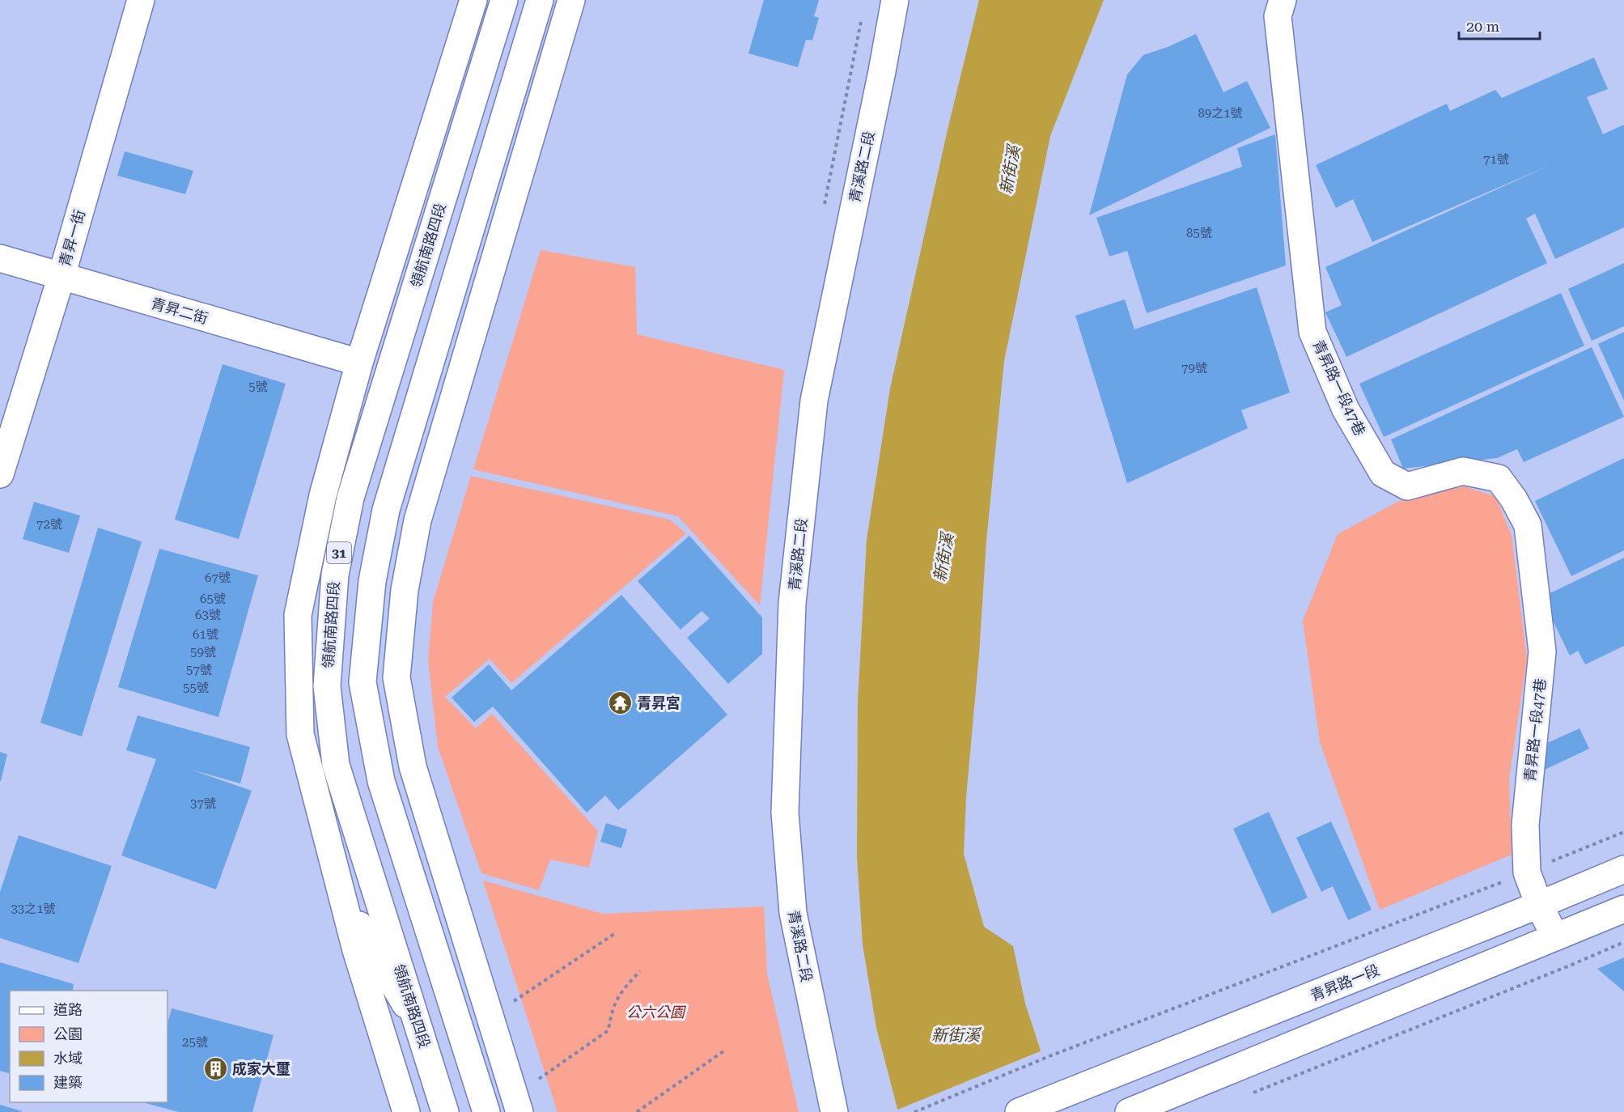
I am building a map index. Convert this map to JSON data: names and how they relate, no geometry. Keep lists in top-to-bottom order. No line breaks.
{"streets":{"street":["青溪路二段","青昇一街","領航南路四段","青昇二街","青昇路一段47巷","31","青昇路一段"]},"crossings":[["青昇一街","青昇二街"],["領航南路四段","青昇二街"],["青昇路一段47巷","青昇路一段"]],"water":["新街溪"],"parks":["公六公園"],"places":{"temple":["青昇宮"],"building":["成家大璽"]},"house_numbers":["89之1號","71號","85號","79號","5號","72號","67號","65號","63號","61號","59號","57號","55號","37號","33之1號","25號"],"legend":["道路","公園","水域","建築"],"scale_bar":"20 m"}
